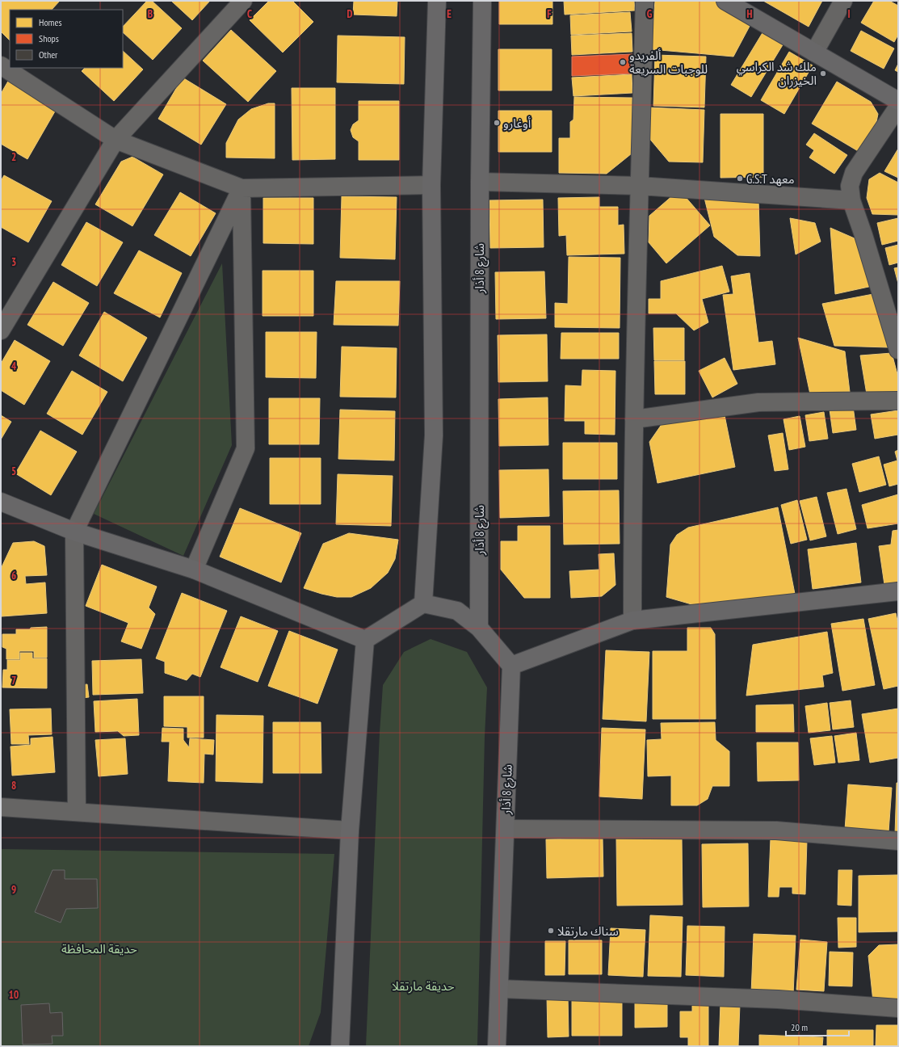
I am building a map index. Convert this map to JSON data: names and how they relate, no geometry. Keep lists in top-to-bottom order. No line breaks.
{"streets":{"main road":["شارع 8 أذار"]},"parks":["حديقة المحافظة","حديقة مارتقلا"],"places":["ألفريدو للوجبات السريعة","ملك شد الكراسي الخيزران","أوغارو","G.S.T معهد","سناك مارتقلا"],"legend":["Homes","Shops","Other"],"scale_bar":"20 m","grid":{"columns":["B","C","D","E","F","G","H","I"],"rows":["2","3","4","5","6","7","8","9","10"]}}
